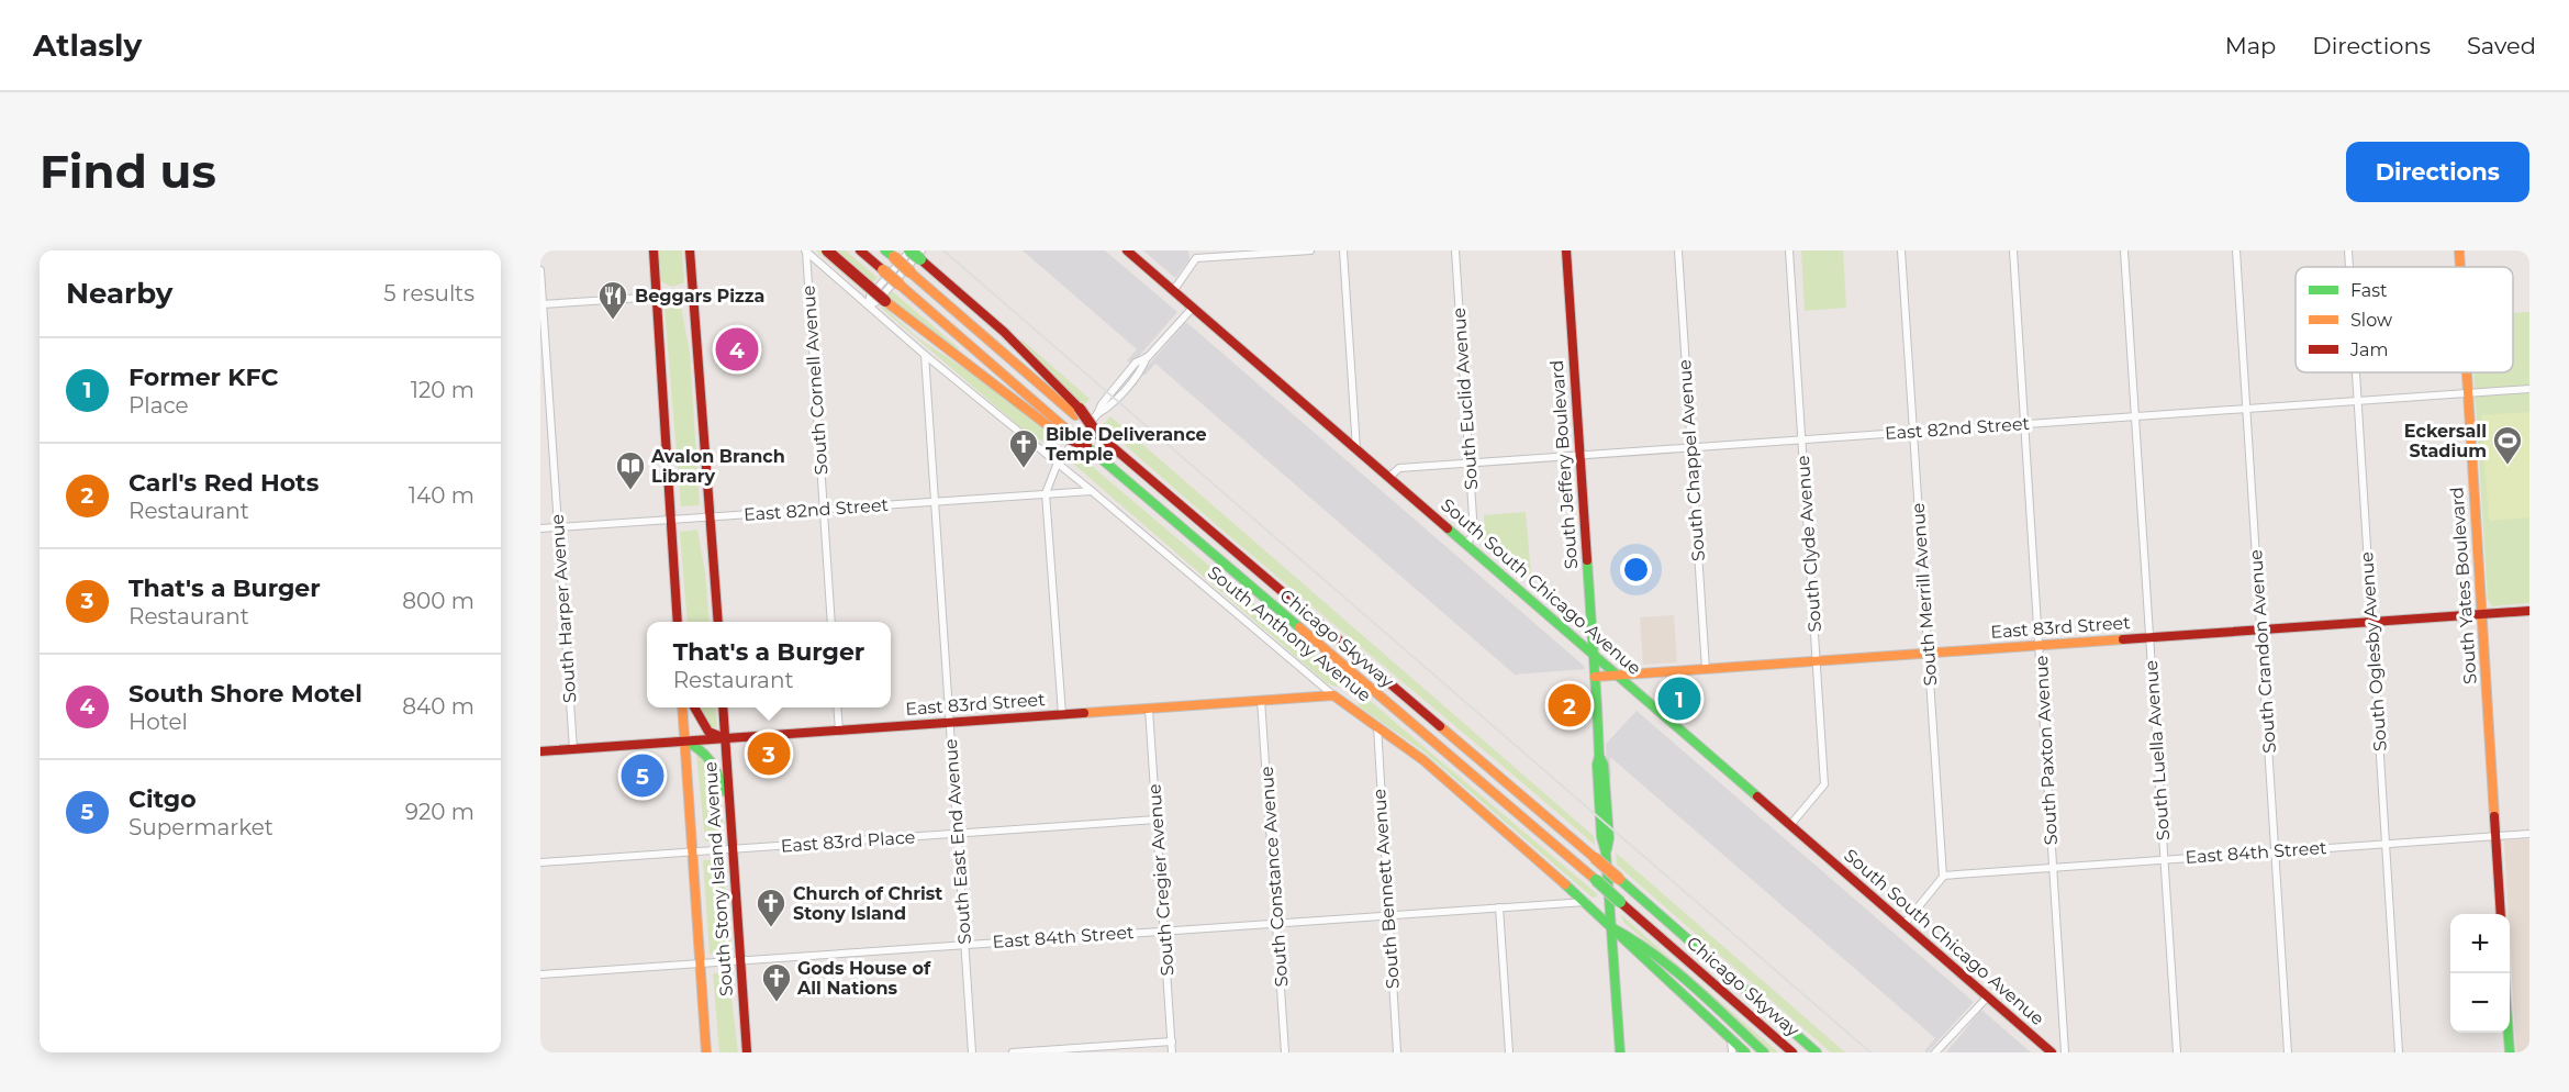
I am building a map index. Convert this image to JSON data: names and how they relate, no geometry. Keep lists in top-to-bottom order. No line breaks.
{"streets":{"main road":["South Jeffery Boulevard","South Yates Boulevard","South South Chicago Avenue","East 83rd Street","South Anthony Avenue","Chicago Skyway","South Stony Island Avenue"],"street":["South Cornell Avenue","South Euclid Avenue","East 82nd Street","South Chappel Avenue","South Clyde Avenue","South Merrill Avenue","South Harper Avenue","South Crandon Avenue","South Oglesby Avenue","South Paxton Avenue","South Luella Avenue","East 83rd Place","South East End Avenue","East 84th Street","South Constance Avenue","South Cregier Avenue","South Bennett Avenue"]},"crossings":[["South Cornell Avenue","East 82nd Street"],["South Cornell Avenue","South Anthony Avenue"],["South Euclid Avenue","East 82nd Street"],["South Euclid Avenue","South South Chicago Avenue"],["East 82nd Street","South Chappel Avenue"],["East 82nd Street","South Jeffery Boulevard"],["East 82nd Street","South Clyde Avenue"],["East 82nd Street","South Yates Boulevard"],["East 82nd Street","South South Chicago Avenue"],["East 82nd Street","South Merrill Avenue"],["East 82nd Street","South Harper Avenue"],["East 82nd Street","South Anthony Avenue"],["East 82nd Street","South Crandon Avenue"],["East 82nd Street","South Oglesby Avenue"],["East 82nd Street","South Paxton Avenue"],["East 82nd Street","South Luella Avenue"],["East 82nd Street","South East End Avenue"],["South Chappel Avenue","East 83rd Street"],["South Jeffery Boulevard","South South Chicago Avenue"],["South Jeffery Boulevard","East 83rd Street"],["South Jeffery Boulevard","South Anthony Avenue"],["South Jeffery Boulevard","Chicago Skyway"],["South Clyde Avenue","South South Chicago Avenue"],["South Clyde Avenue","East 83rd Street"],["South Yates Boulevard","East 83rd Street"],["South Yates Boulevard","East 84th Street"],["South South Chicago Avenue","East 83rd Street"],["South Merrill Avenue","East 83rd Street"],["South Merrill Avenue","East 84th Street"],["South Harper Avenue","East 83rd Street"],["East 83rd Street","South Anthony Avenue"],["East 83rd Street","South Crandon Avenue"],["East 83rd Street","South Oglesby Avenue"],["East 83rd Street","South Paxton Avenue"],["East 83rd Street","South Luella Avenue"],["East 83rd Street","South East End Avenue"],["East 83rd Street","South Constance Avenue"],["East 83rd Street","South Stony Island Avenue"],["East 83rd Street","South Cregier Avenue"],["South Anthony Avenue","South East End Avenue"],["South Anthony Avenue","East 84th Street"],["South Anthony Avenue","South Bennett Avenue"],["South Crandon Avenue","East 84th Street"],["South Oglesby Avenue","East 84th Street"],["South Paxton Avenue","East 84th Street"],["South Luella Avenue","East 84th Street"],["East 83rd Place","South East End Avenue"],["East 83rd Place","South Stony Island Avenue"],["East 83rd Place","South Cregier Avenue"],["South East End Avenue","East 84th Street"],["East 84th Street","South Constance Avenue"],["East 84th Street","South Stony Island Avenue"],["East 84th Street","South Cregier Avenue"],["East 84th Street","South Bennett Avenue"]],"places":{"restaurant":["Beggars Pizza"],"sports":["Eckersall Stadium"],"church":["Bible Deliverance Temple","Church of Christ Stony Island","Gods House of All Nations"],"library":["Avalon Branch Library"]},"legend":["Fast","Slow","Jam"],"page":{"header":"Atlasly","nav":["Map","Directions","Saved"],"buttons":"Directions","title":"Find us","heading":["Nearby","5 results"],"pins":["4","1","2","3","5"],"list":[{"mark":"1","name":"Former KFC","note":"Place","value":"120 m"},{"mark":"2","name":"Carl's Red Hots","note":"Restaurant","value":"140 m"},{"mark":"3","name":"That's a Burger","note":"Restaurant","value":"800 m"},{"mark":"4","name":"South Shore Motel","note":"Hotel","value":"840 m"},{"mark":"5","name":"Citgo","note":"Supermarket","value":"920 m"}],"popup":["That's a Burger","Restaurant"],"map_buttons":["+","−"]}}
